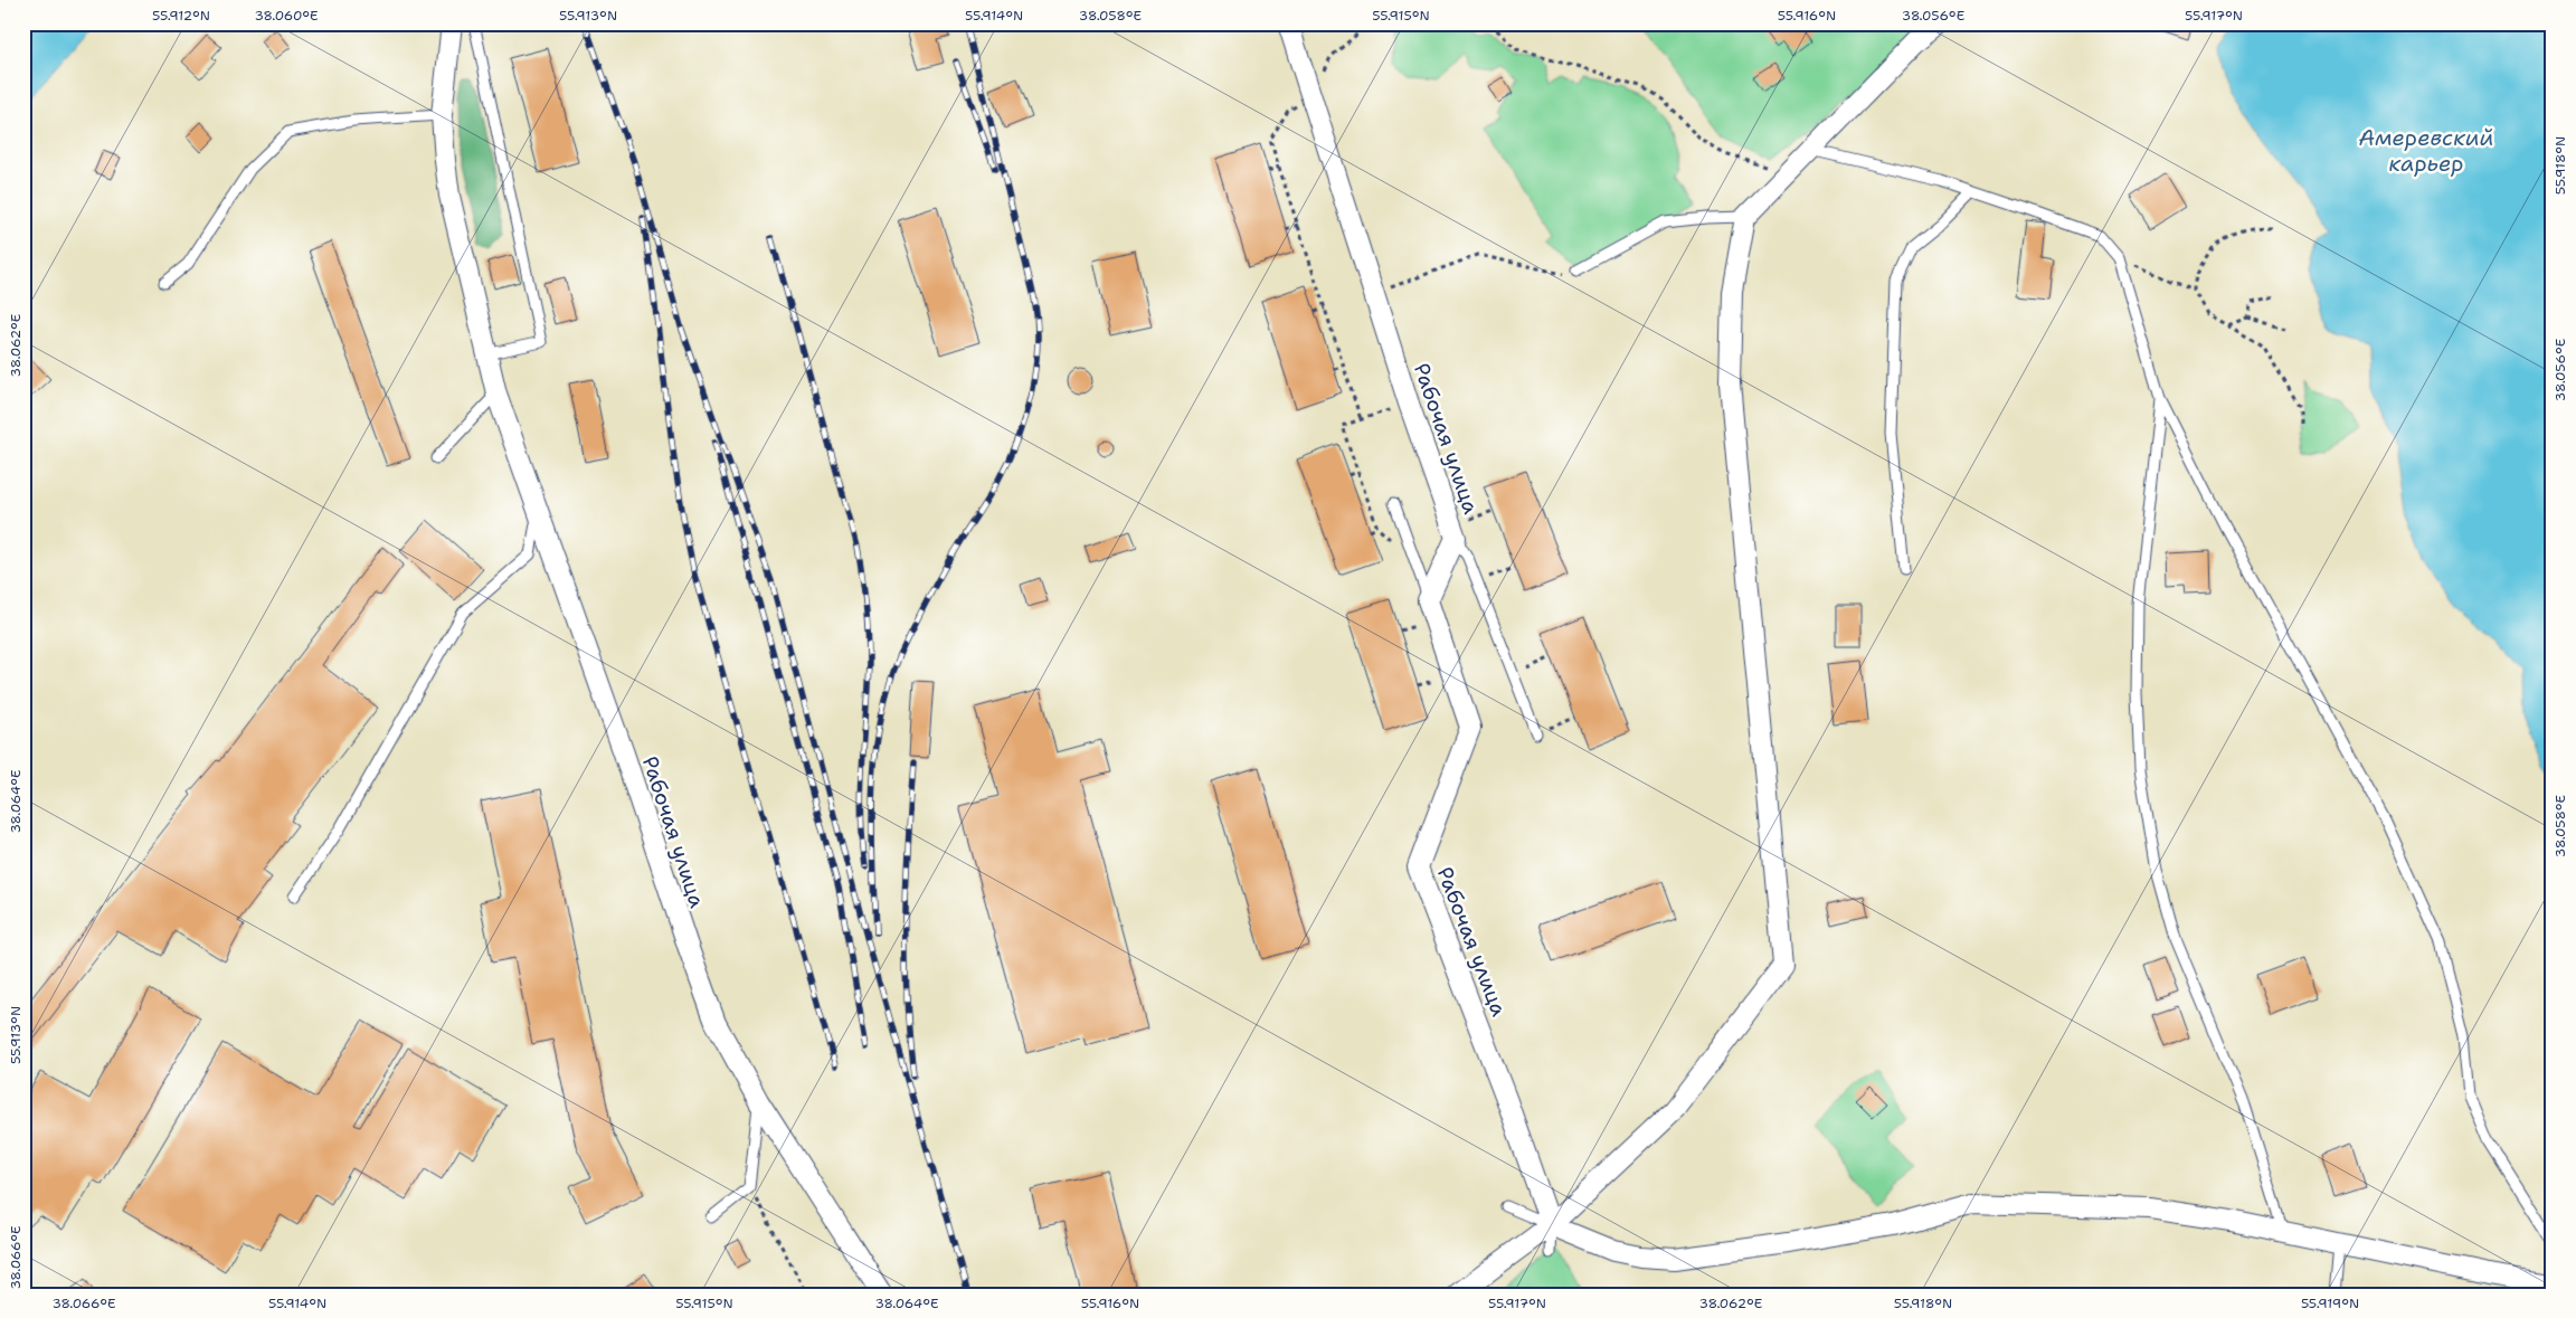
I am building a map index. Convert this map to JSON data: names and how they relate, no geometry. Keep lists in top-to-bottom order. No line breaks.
{"streets":{"street":["Рабочая улица"]},"water":["Амеревский карьер"],"coordinates":["55.912°N","38.060°E","55.913°N","55.914°N","38.058°E","55.915°N","55.916°N","38.056°E","55.917°N","55.918°N","38.062°E","38.064°E","38.066°E","55.919°N"]}
